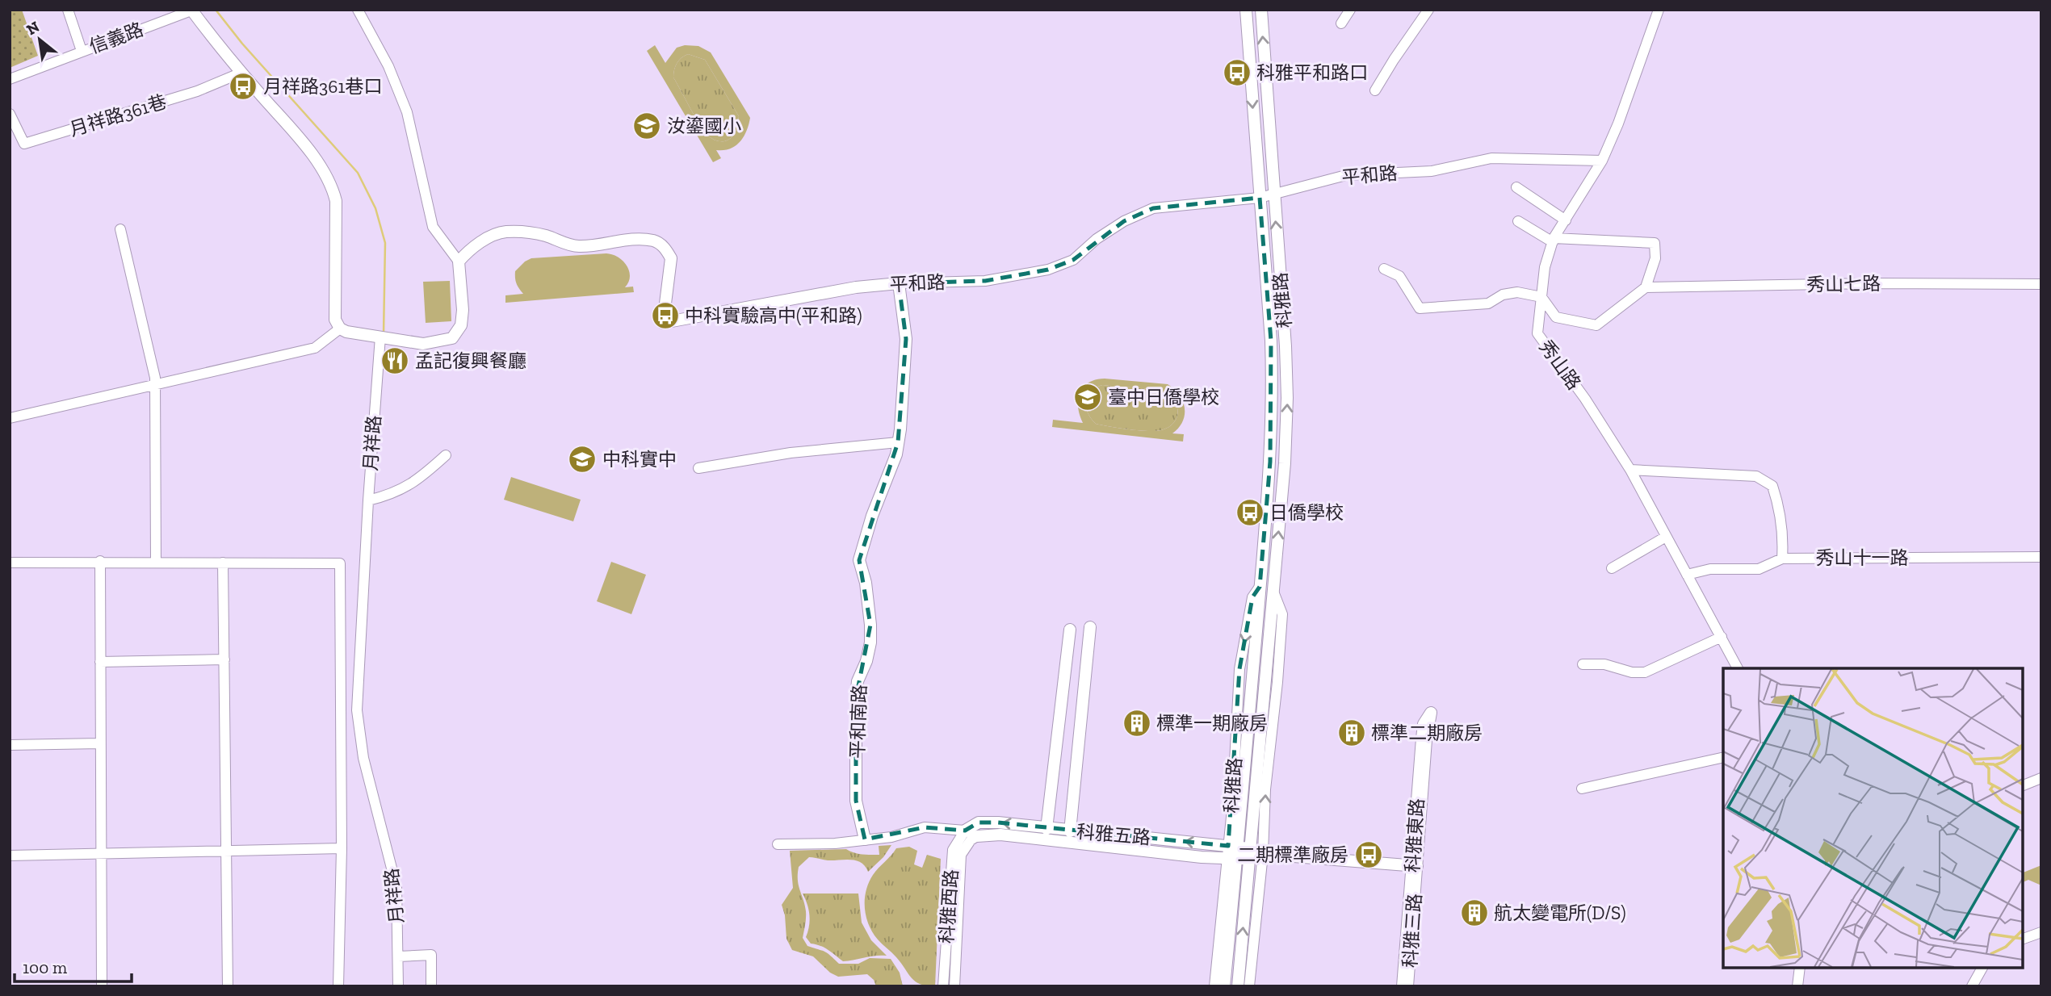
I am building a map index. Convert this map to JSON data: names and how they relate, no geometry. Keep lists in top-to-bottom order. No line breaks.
{"streets":{"street":["信義路","月祥路361巷","平和路","秀山七路","科雅路","秀山路","月祥路","秀山十一路","平和南路","科雅五路","科雅東路","科雅西路","科雅三路"]},"crossings":[["平和路","科雅路"],["平和路","秀山路"],["平和路","平和南路"],["科雅路","科雅五路"],["秀山路","秀山十一路"],["科雅五路","科雅東路"],["科雅五路","科雅西路"],["科雅五路","科雅三路"],["科雅東路","科雅三路"]],"places":{"bus stop":["科雅平和路口","月祥路361巷口","中科實驗高中(平和路)","日僑學校","二期標準廠房"],"school or university":["汝鎏國小","臺中日僑學校","中科實中"],"restaurant":["孟記復興餐廳"],"building":["標準一期廠房","標準二期廠房","航太變電所(D/S)"]},"scale_bar":"100 m","north":"top left"}
